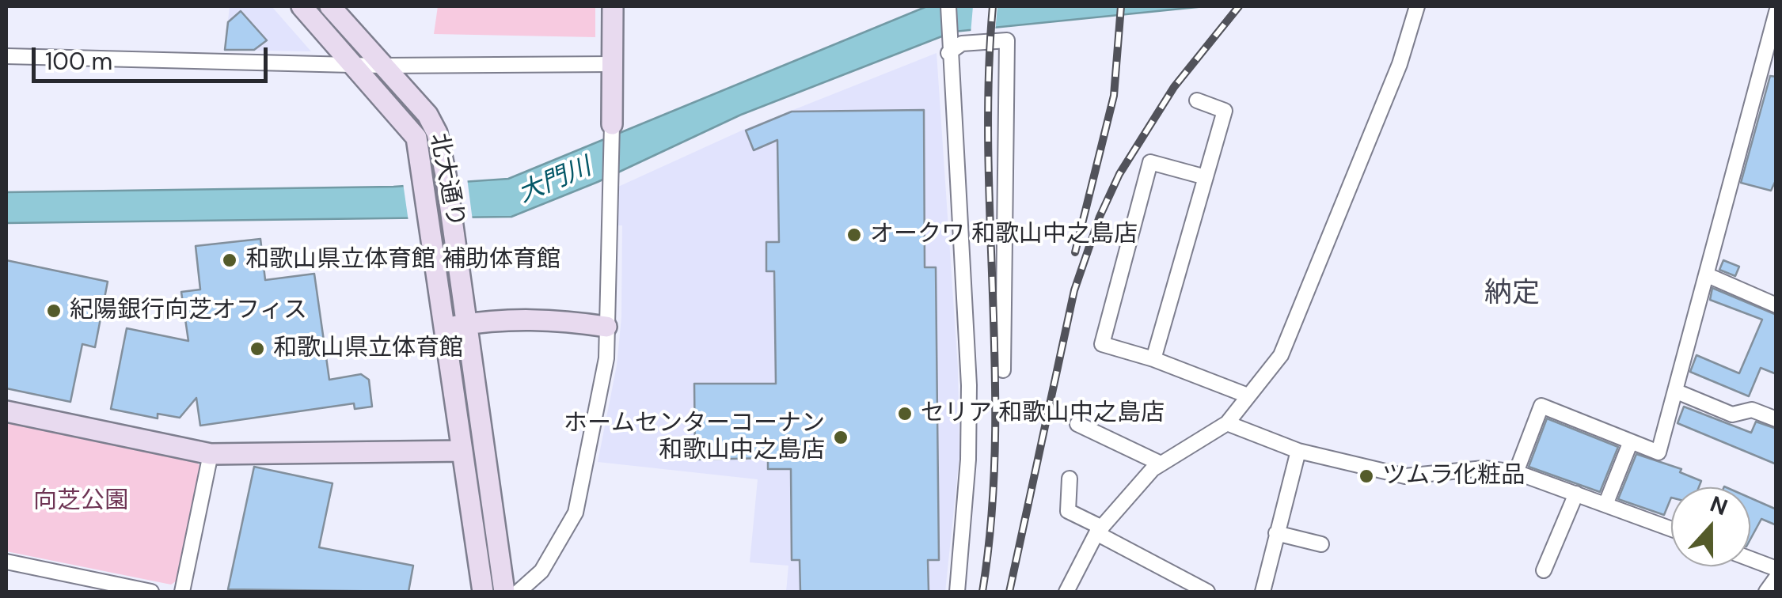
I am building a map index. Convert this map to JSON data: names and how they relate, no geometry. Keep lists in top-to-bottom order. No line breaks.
{"streets":{"street":["北大通り"]},"districts":["納定"],"water":["大門川"],"parks":["向芝公園"],"places":["オークワ 和歌山中之島店","和歌山県立体育館 補助体育館","紀陽銀行向芝オフィス","和歌山県立体育館","セリア 和歌山中之島店","ホームセンターコーナン 和歌山中之島店","ツムラ化粧品"],"scale_bar":"100 m","north":"top"}
